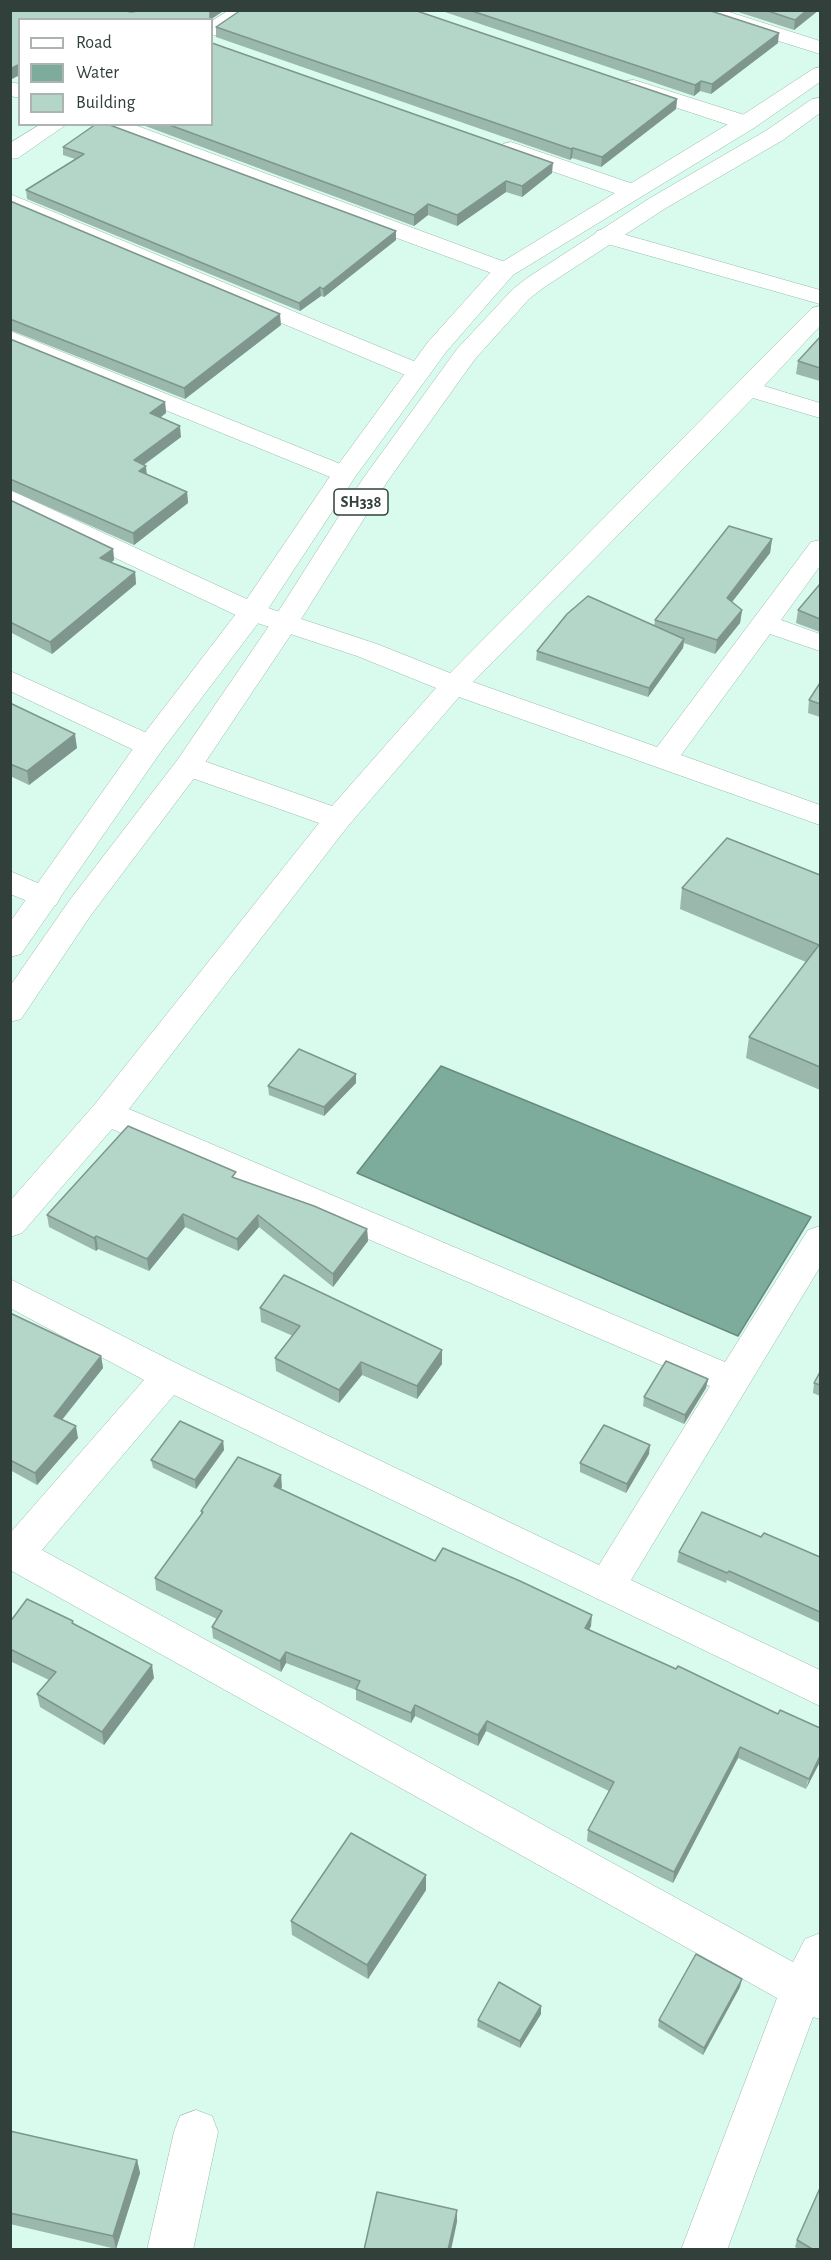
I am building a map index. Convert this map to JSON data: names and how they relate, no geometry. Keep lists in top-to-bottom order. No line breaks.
{"streets":{"street":["SH338"]},"legend":["Road","Water","Building"]}
